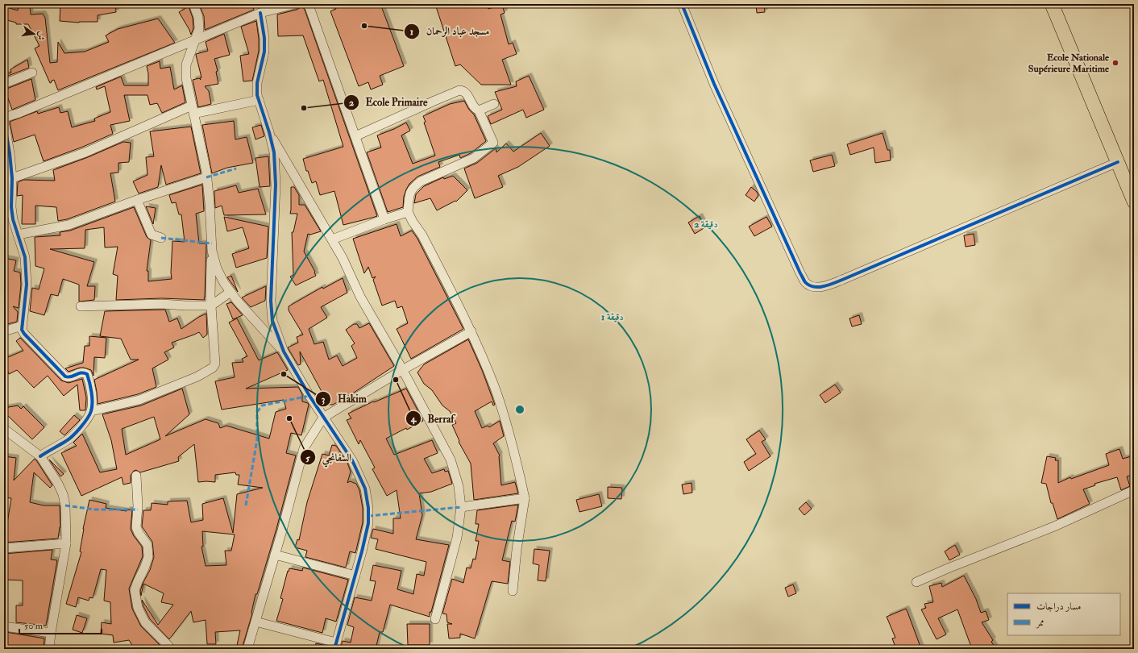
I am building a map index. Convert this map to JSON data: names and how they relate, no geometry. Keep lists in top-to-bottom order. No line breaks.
{"places":["مسجد عباد الرحمان","Ecole Nationale Supérieure Maritime","Ecole Primaire","Hakim","Berraf","السفانجي"],"legend":["مسار دراجات","ممر"],"scale_bar":"50 m","north":"right","rings":["2 دقيقة","1 دقيقة"]}
